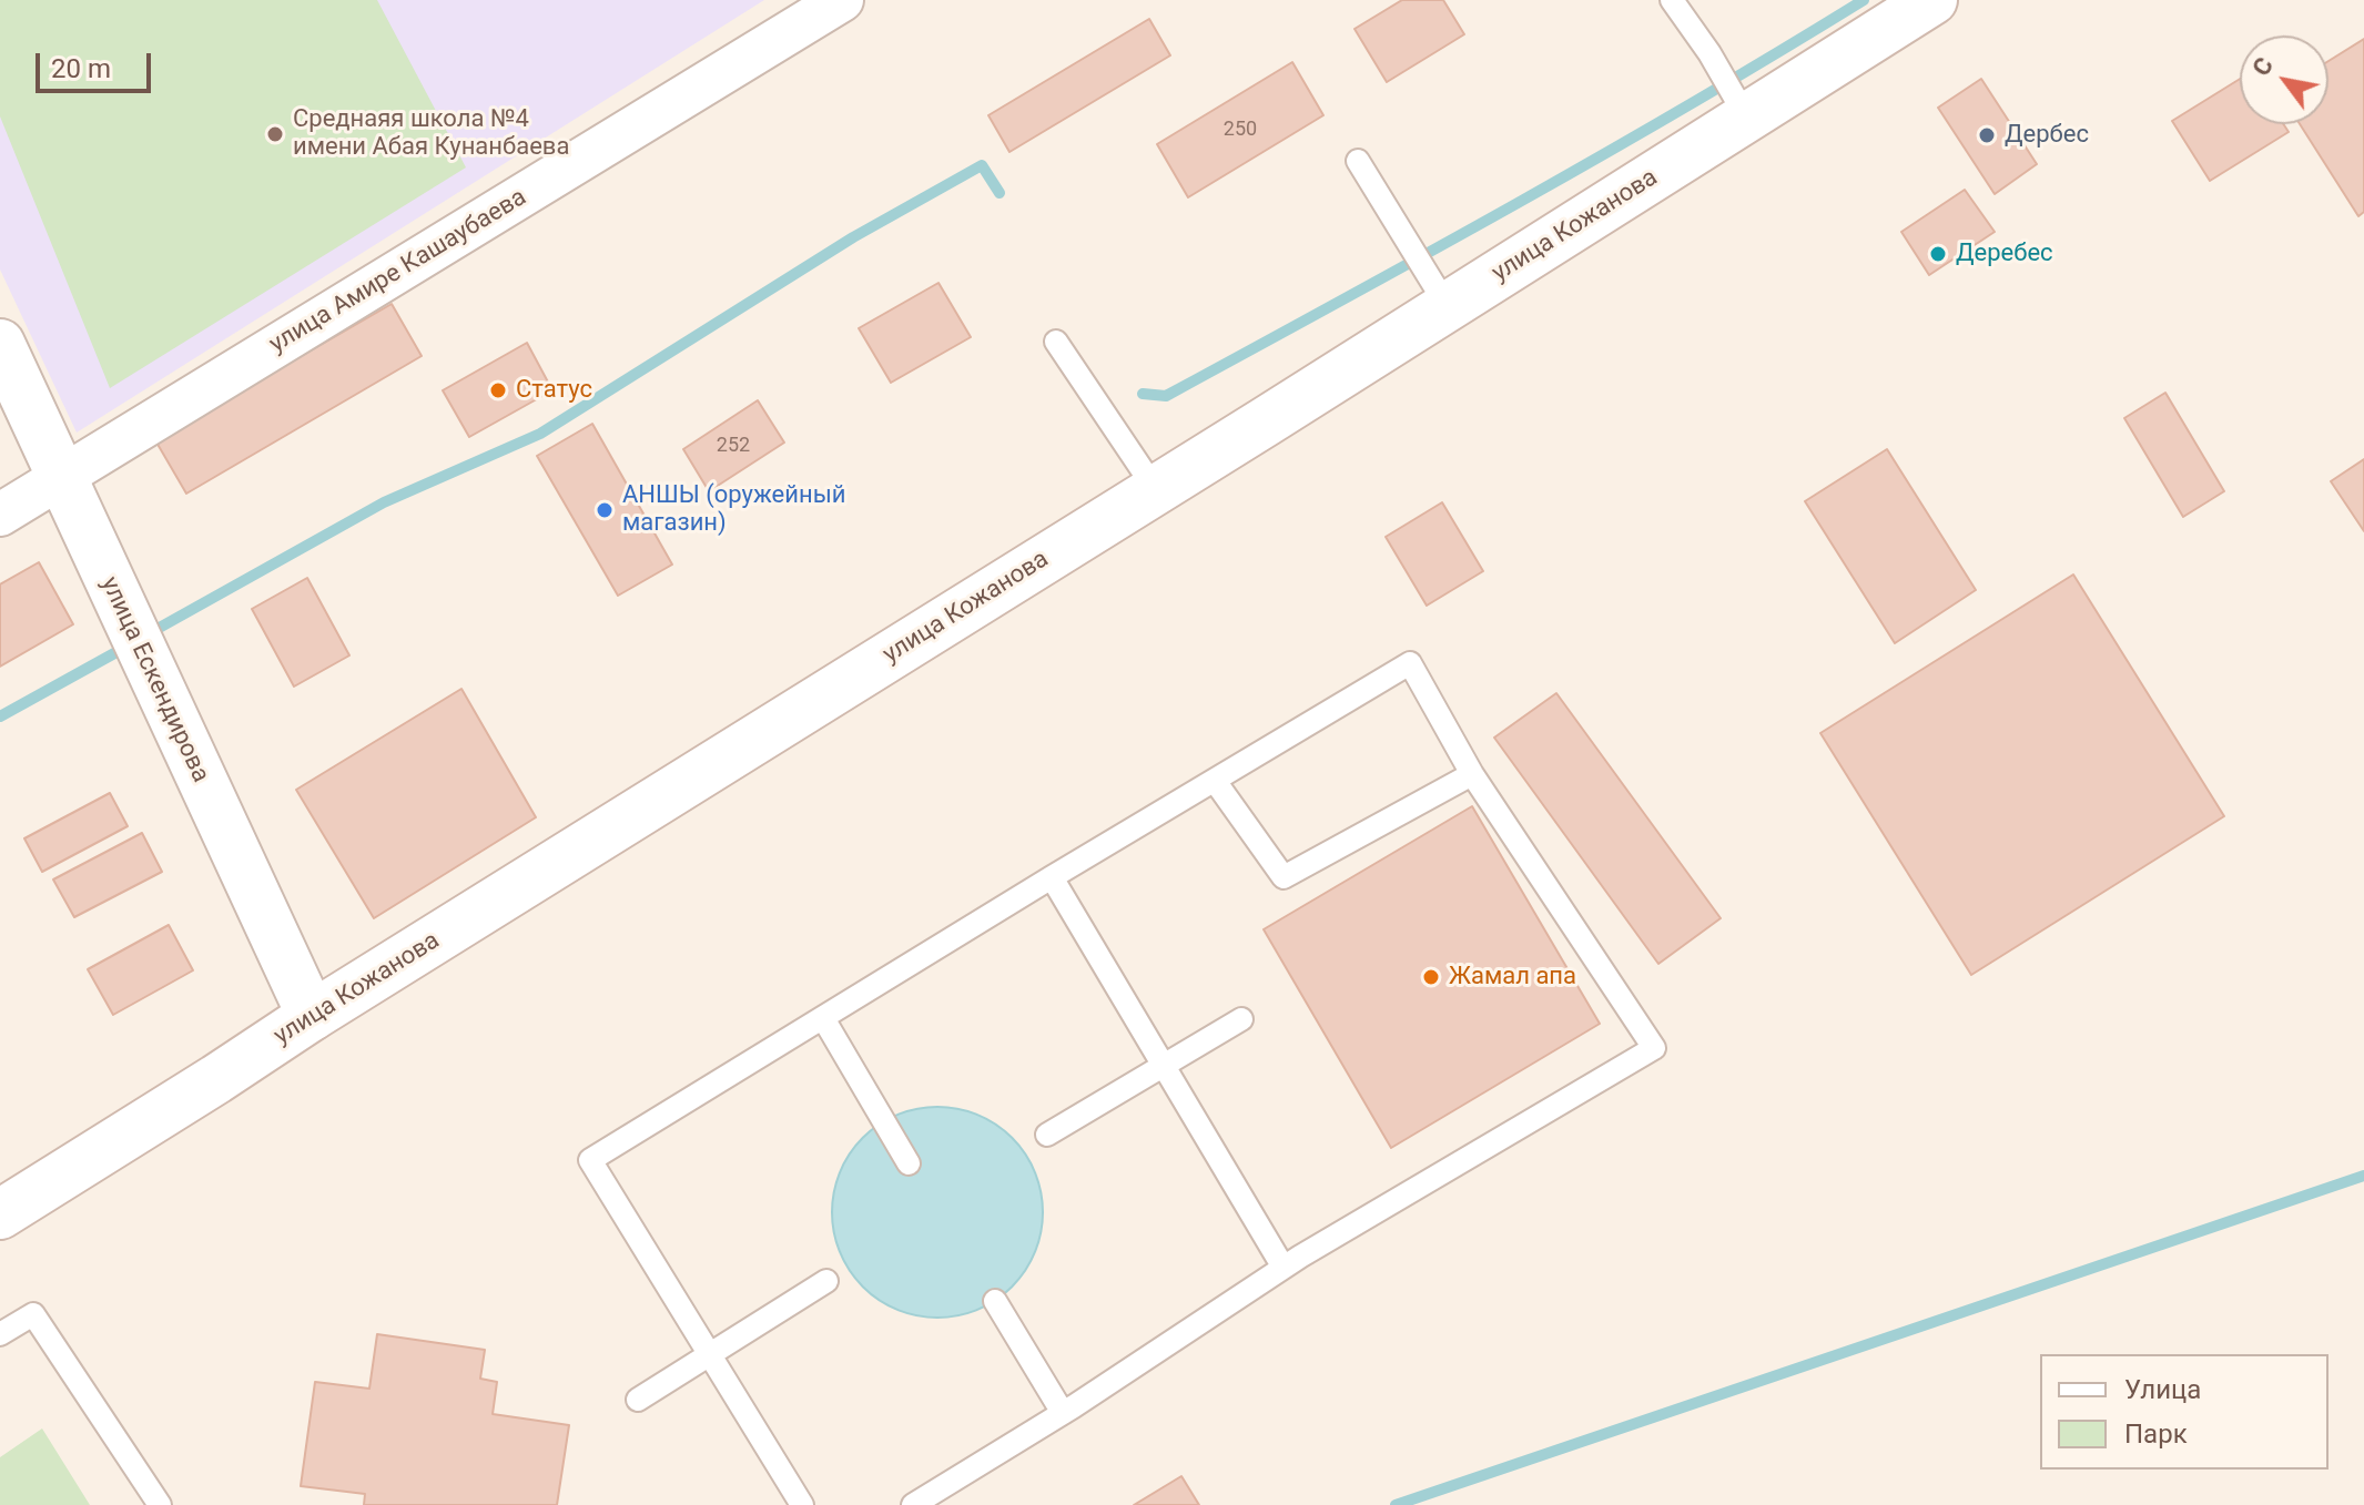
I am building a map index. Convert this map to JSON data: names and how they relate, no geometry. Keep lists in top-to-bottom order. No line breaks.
{"streets":{"main road":["улица Кожанова","улица Ескендирова"],"street":["улица Амире Кашаубаева"]},"crossings":[["улица Кожанова","улица Ескендирова"],["улица Амире Кашаубаева","улица Ескендирова"]],"places":["Среднаяя школа №4 имени Абая Кунанбаева","Дербес","Деребес","Статус","АНШЫ (оружейный магазин)","Жамал апа"],"house_numbers":["250","252"],"legend":["Улица","Парк"],"scale_bar":"20 m","north":"top left"}
